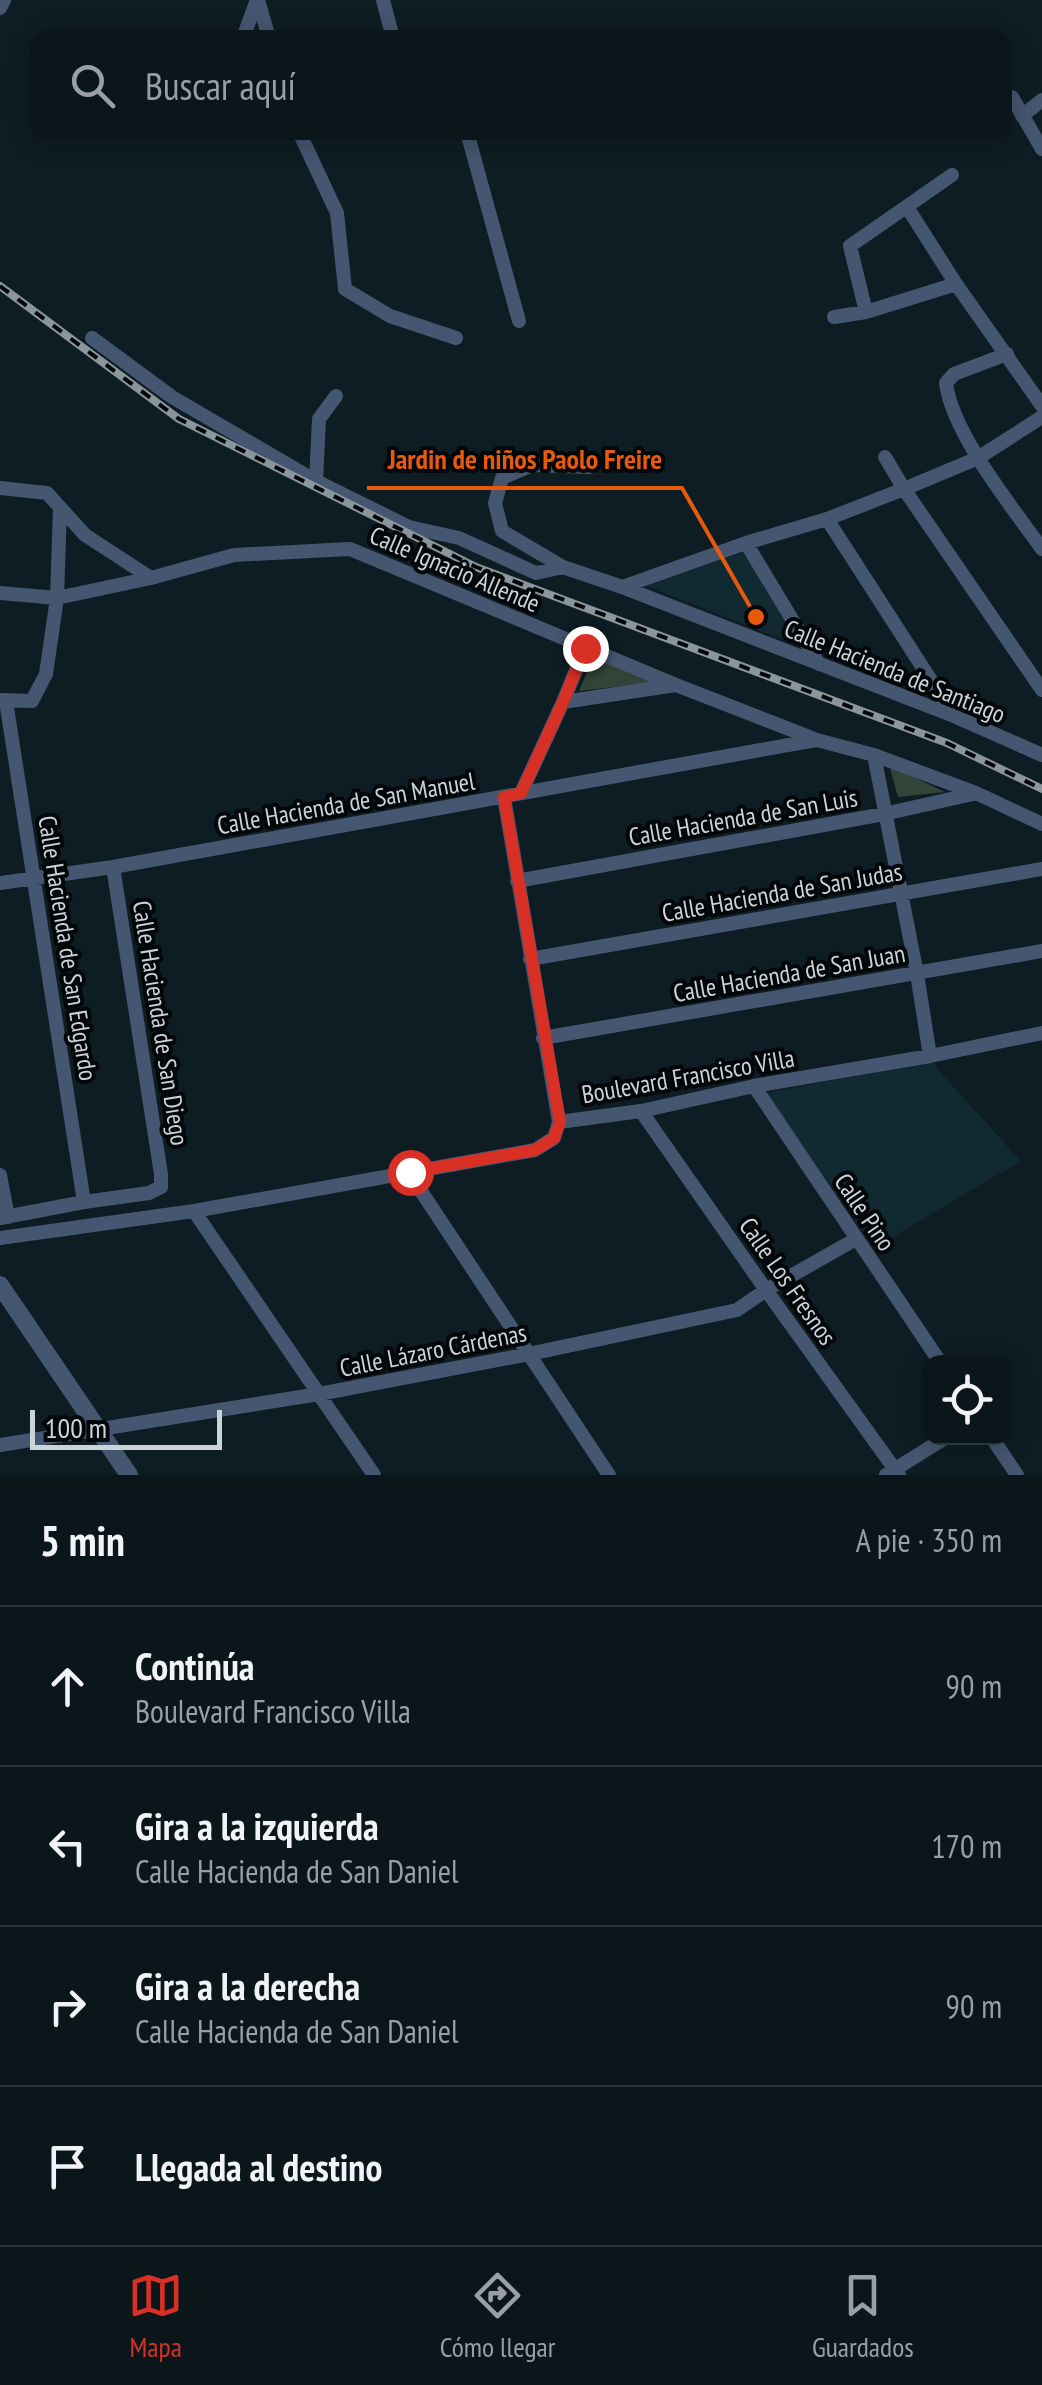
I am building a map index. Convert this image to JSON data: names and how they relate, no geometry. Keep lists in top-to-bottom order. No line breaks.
{"streets":{"street":["Calle Ignacio Allende","Calle Hacienda de Santiago","Calle Hacienda de San Manuel","Calle Hacienda de San Luis","Calle Hacienda de San Judas","Calle Hacienda de San Edgardo","Calle Hacienda de San Juan","Calle Hacienda de San Diego","Boulevard Francisco Villa","Calle Pino","Calle Los Fresnos","Calle Lázaro Cárdenas"]},"crossings":[["Calle Ignacio Allende","Calle Hacienda de San Manuel"],["Calle Ignacio Allende","Calle Hacienda de San Luis"],["Calle Hacienda de San Manuel","Calle Hacienda de San Edgardo"],["Calle Hacienda de San Manuel","Calle Hacienda de San Diego"],["Calle Hacienda de San Edgardo","Calle Hacienda de San Diego"],["Boulevard Francisco Villa","Calle Pino"],["Boulevard Francisco Villa","Calle Los Fresnos"],["Calle Pino","Calle Lázaro Cárdenas"],["Calle Los Fresnos","Calle Lázaro Cárdenas"]],"places":["Jardin de niños Paolo Freire"],"scale_bar":"100 m","page":{"search":"Buscar aquí","scale":"100 m","heading":["5 min","A pie · 350 m"],"list":[["Continúa","Boulevard Francisco Villa","90 m"],["Gira a la izquierda","Calle Hacienda de San Daniel","170 m"],["Gira a la derecha","Calle Hacienda de San Daniel","90 m"],"Llegada al destino"],"nav":["Mapa","Cómo llegar","Guardados"]}}
